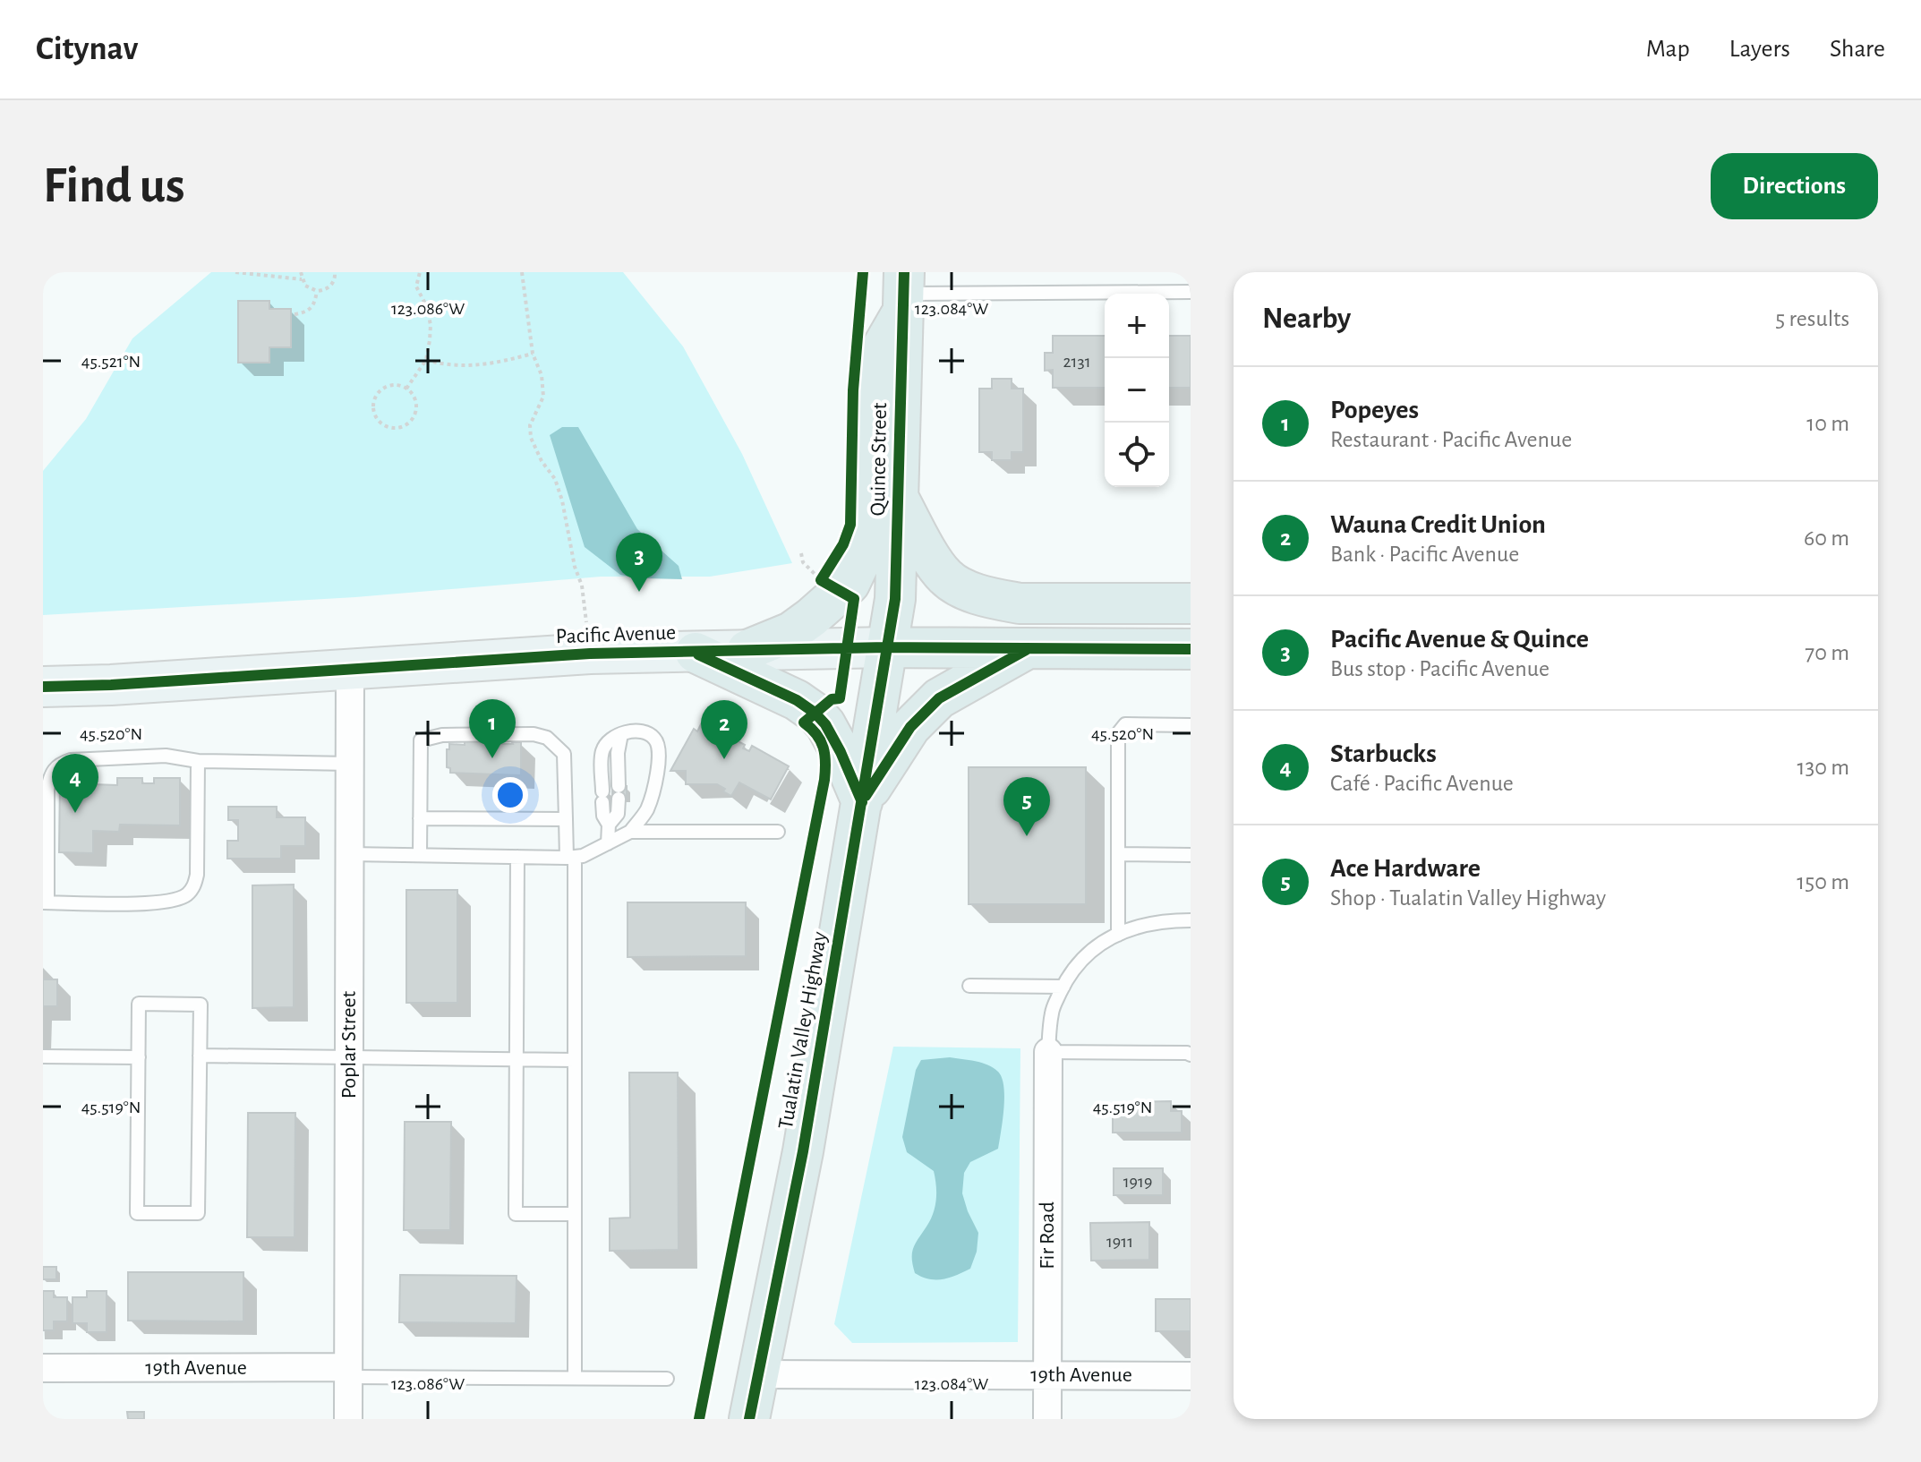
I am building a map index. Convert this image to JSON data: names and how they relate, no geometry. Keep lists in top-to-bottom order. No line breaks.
{"streets":{"highway":["Quince Street","Pacific Avenue","Tualatin Valley Highway"],"street":["Poplar Street","Fir Road","19th Avenue"]},"crossings":[["Quince Street","Pacific Avenue"],["Quince Street","Tualatin Valley Highway"],["Pacific Avenue","Tualatin Valley Highway"],["Pacific Avenue","Poplar Street"],["Tualatin Valley Highway","19th Avenue"],["Poplar Street","19th Avenue"],["Fir Road","19th Avenue"]],"house_numbers":["2131","1919","1911"],"page":{"header":"Citynav","nav":["Map","Layers","Share"],"buttons":"Directions","title":"Find us","heading":["Nearby","5 results"],"map_buttons":["+","−"],"list":[{"mark":"1","name":"Popeyes","note":"Restaurant · Pacific Avenue","value":"10 m"},{"mark":"2","name":"Wauna Credit Union","note":"Bank · Pacific Avenue","value":"60 m"},{"mark":"3","name":"Pacific Avenue & Quince","note":"Bus stop · Pacific Avenue","value":"70 m"},{"mark":"4","name":"Starbucks","note":"Café · Pacific Avenue","value":"130 m"},{"mark":"5","name":"Ace Hardware","note":"Shop · Tualatin Valley Highway","value":"150 m"}],"pins":["3","1","2","4","5"]},"coordinates":["123.086°W","123.084°W","45.521°N","45.520°N","45.519°N"]}
